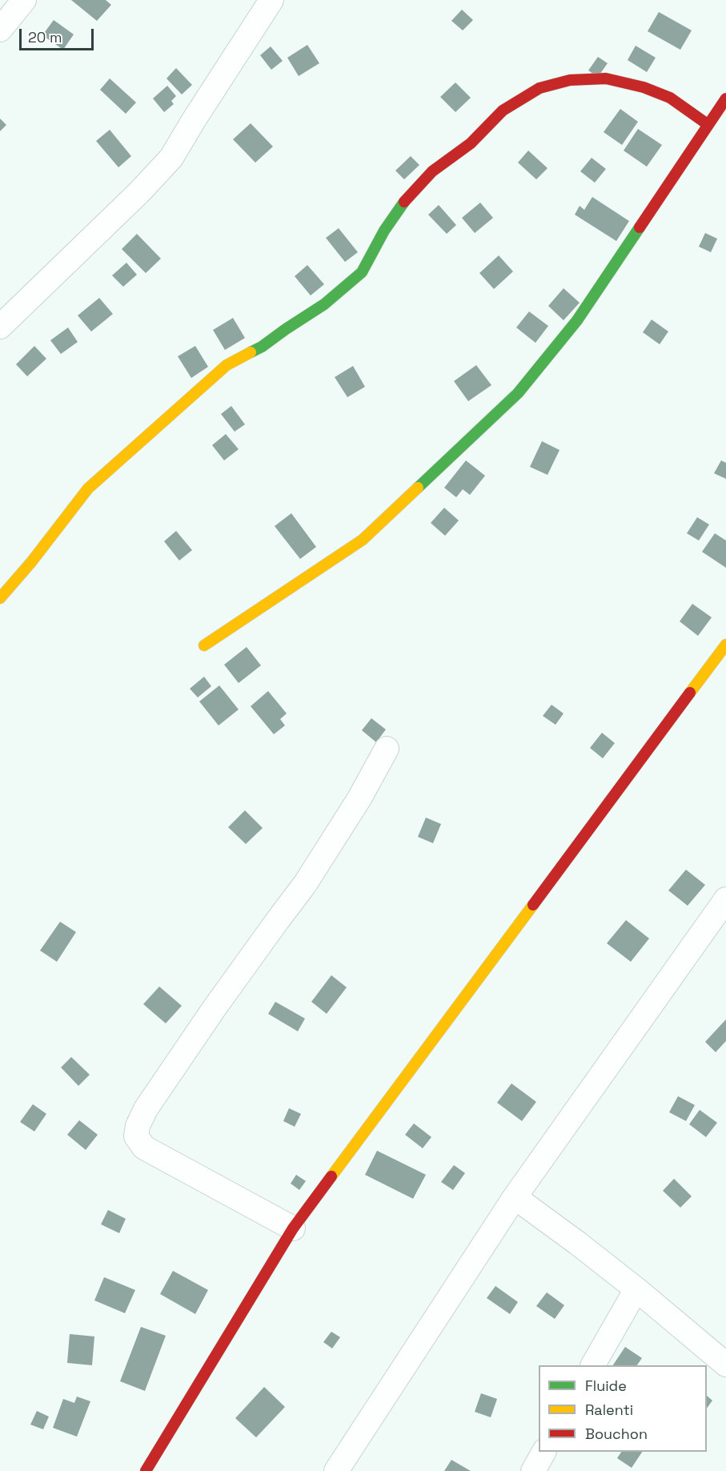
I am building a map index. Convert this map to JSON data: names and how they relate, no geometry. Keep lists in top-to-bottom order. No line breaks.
{"legend":["Fluide","Ralenti","Bouchon"],"scale_bar":"20 m"}
